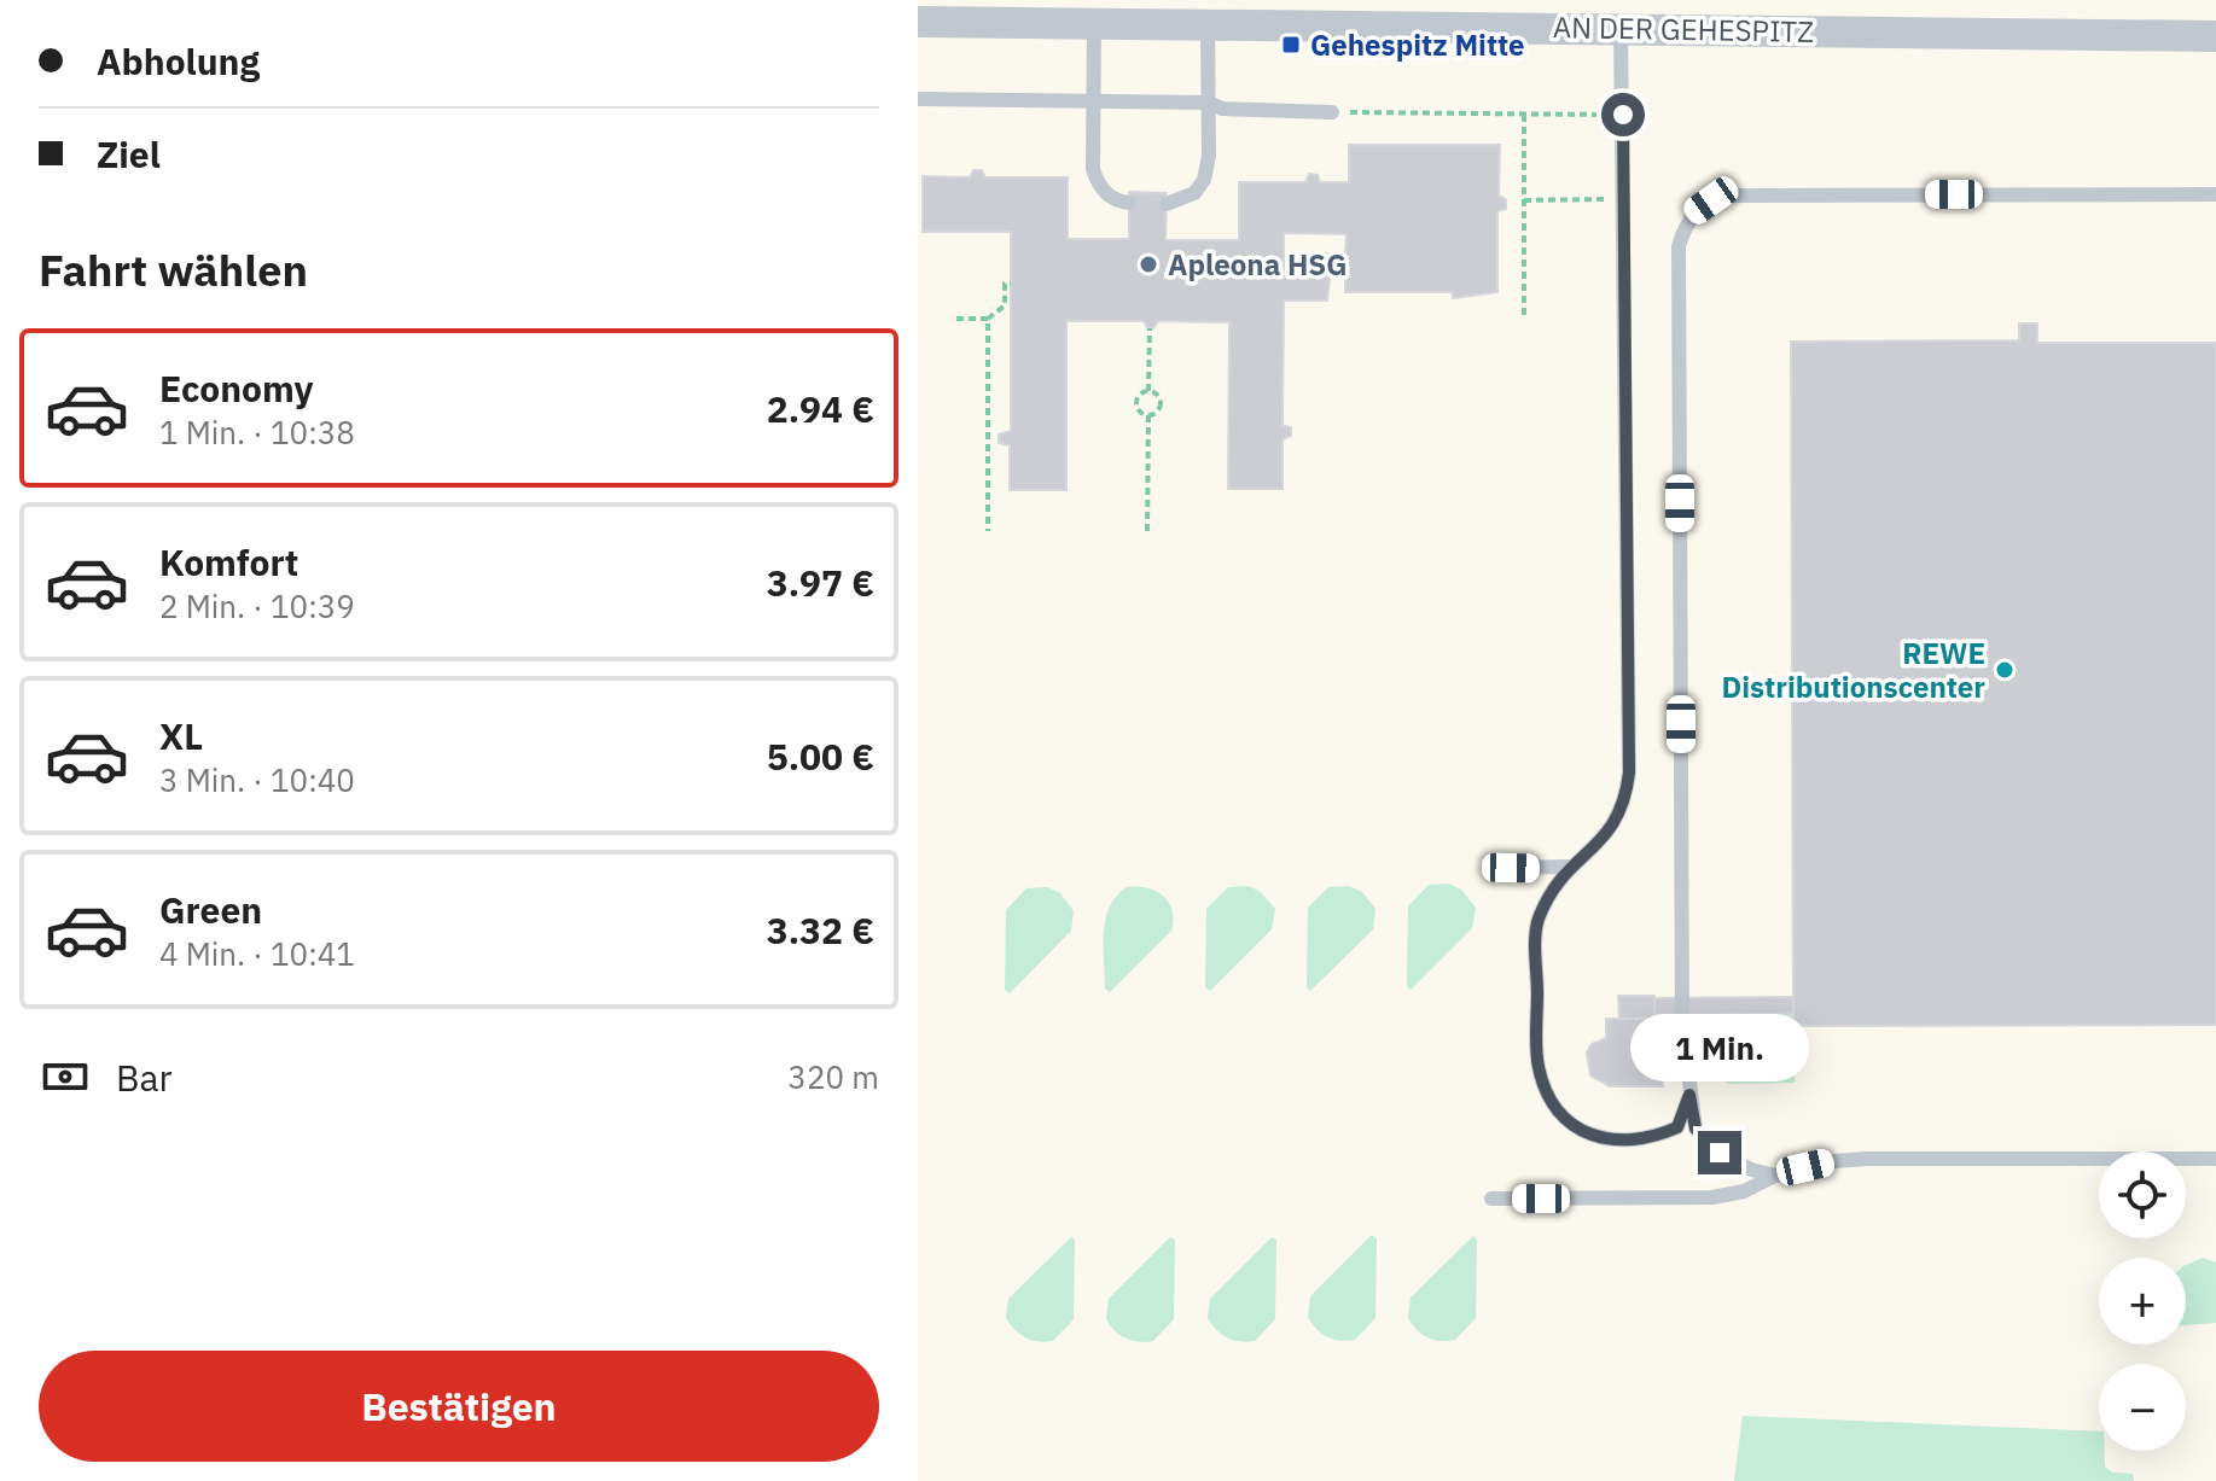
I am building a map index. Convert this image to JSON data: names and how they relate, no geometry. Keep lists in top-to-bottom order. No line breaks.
{"streets":{"street":["AN DER GEHESPITZ"]},"places":{"transit":["Gehespitz Mitte"],"other":["Apleona HSG","REWE Distributionscenter"]},"page":{"banner":["Abholung","Ziel"],"heading":"Fahrt wählen","list":[{"name":"Economy","note":"1 Min. · 10:38","value":"2.94 €"},{"name":"Komfort","note":"2 Min. · 10:39","value":"3.97 €"},{"name":"XL","note":"3 Min. · 10:40","value":"5.00 €"},{"name":"Green","note":"4 Min. · 10:41","value":"3.32 €"}],"bubble":"1 Min.","pay":["Bar","320 m"],"map_buttons":["+","−"],"buttons":"Bestätigen"}}
